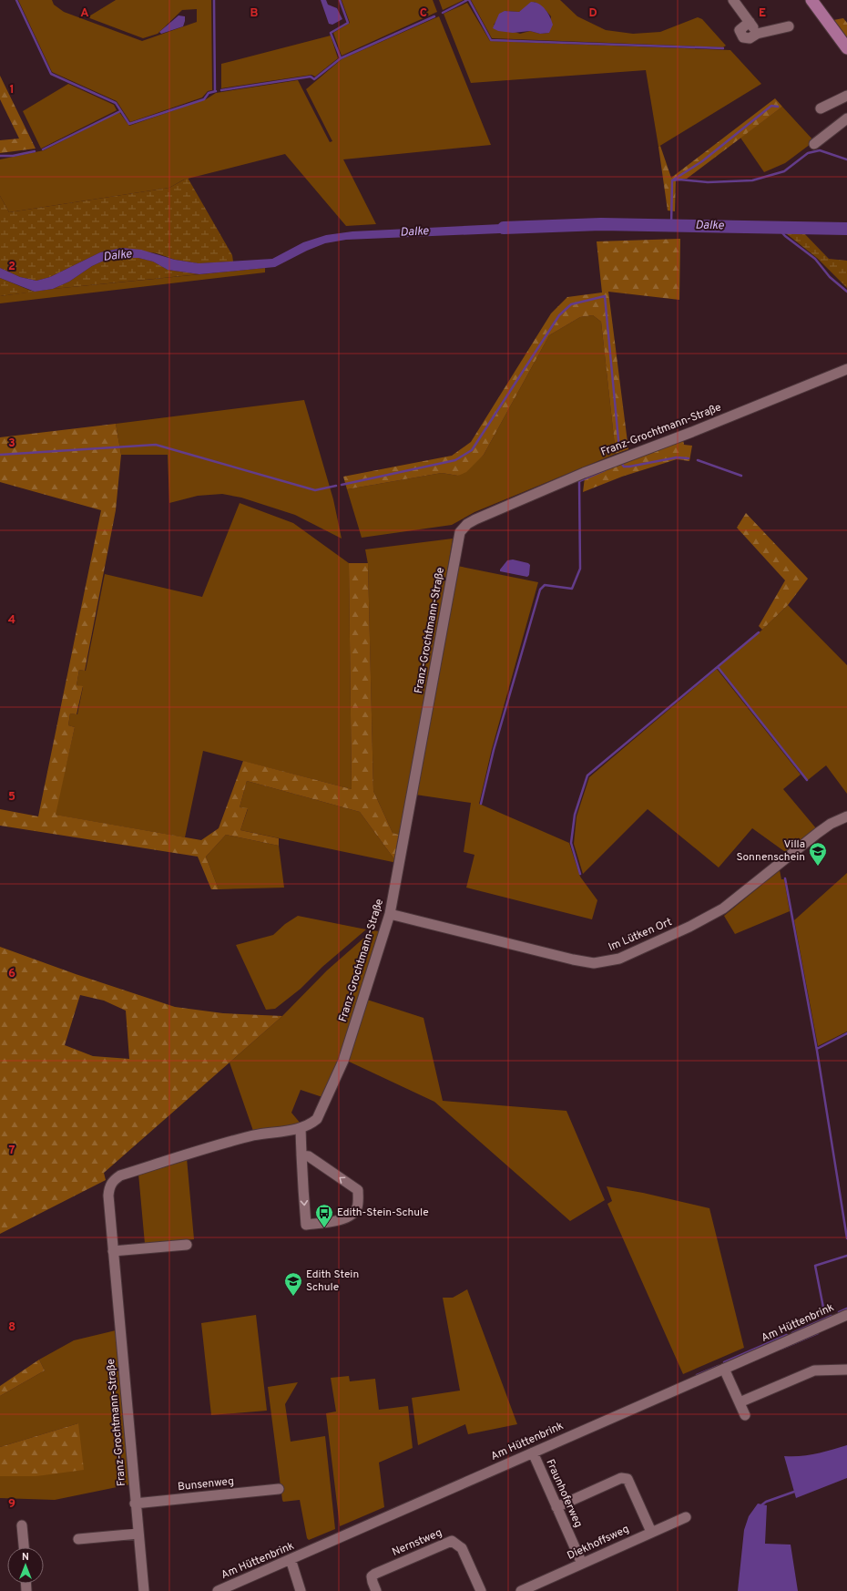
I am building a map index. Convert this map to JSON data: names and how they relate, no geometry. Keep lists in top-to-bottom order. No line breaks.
{"streets":{"street":["Franz-Grochtmann-Straße","Im Lütken Ort","Am Hüttenbrink","Bunsenweg","Fraunhoferweg","Nernstweg","Diekhoffsweg"]},"crossings":[["Franz-Grochtmann-Straße","Im Lütken Ort"],["Franz-Grochtmann-Straße","Bunsenweg"],["Am Hüttenbrink","Fraunhoferweg"],["Fraunhoferweg","Diekhoffsweg"]],"water":["Dalke"],"places":{"school or university":["Villa Sonnenschein","Edith Stein Schule"],"bus stop":["Edith-Stein-Schule"]},"north":"top","grid":{"columns":["A","B","C","D","E"],"rows":["1","2","3","4","5","6","7","8","9"]}}
